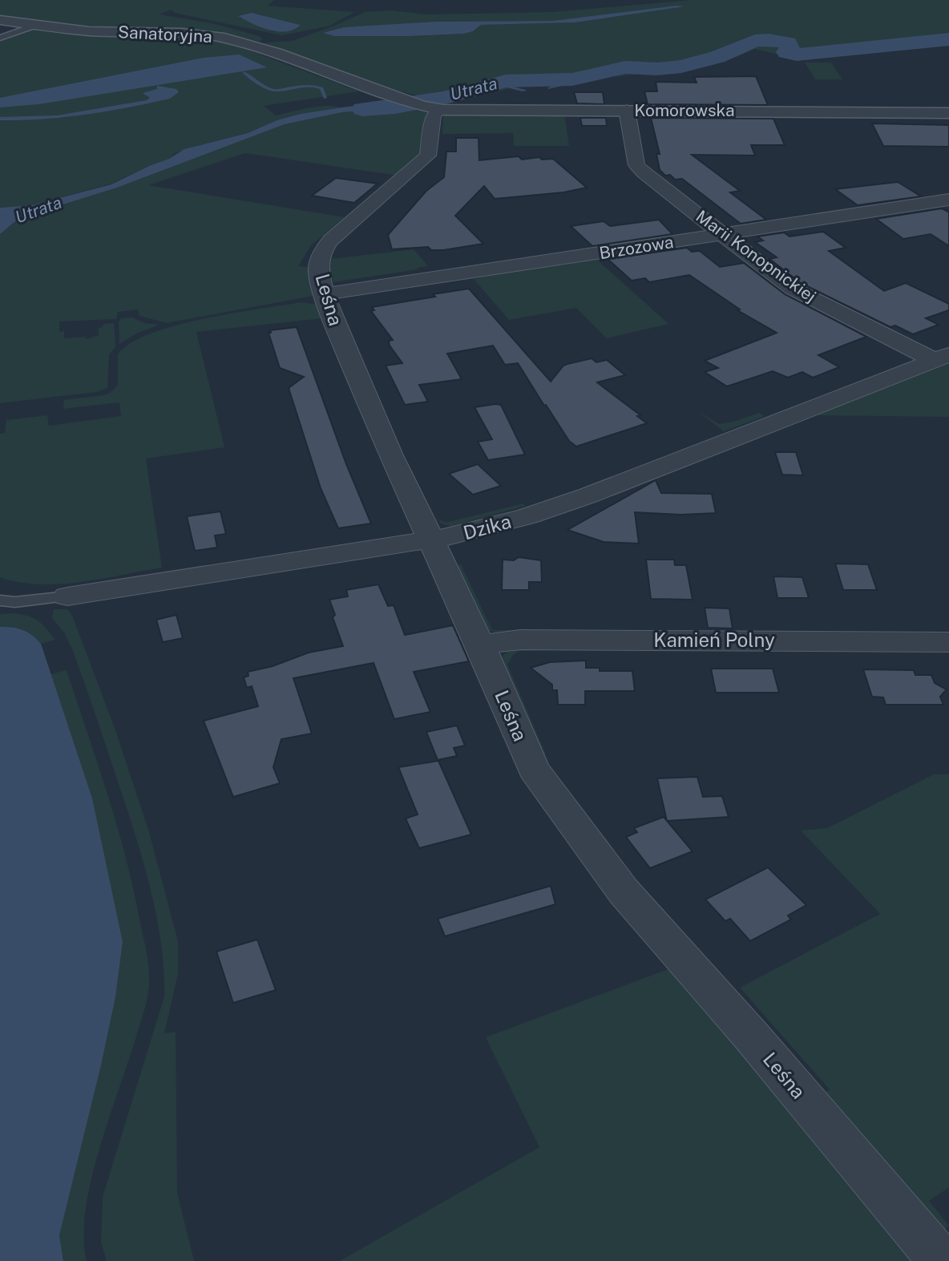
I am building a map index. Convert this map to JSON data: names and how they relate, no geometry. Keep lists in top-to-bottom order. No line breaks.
{"streets":{"street":["Sanatoryjna","Komorowska","Brzozowa","Marii Konopnickiej","Leśna","Dzika","Kamień Polny"]},"crossings":[["Sanatoryjna","Komorowska"],["Komorowska","Marii Konopnickiej"],["Komorowska","Leśna"],["Brzozowa","Marii Konopnickiej"],["Brzozowa","Leśna"],["Marii Konopnickiej","Dzika"],["Leśna","Dzika"],["Leśna","Kamień Polny"]],"water":["Utrata"]}
